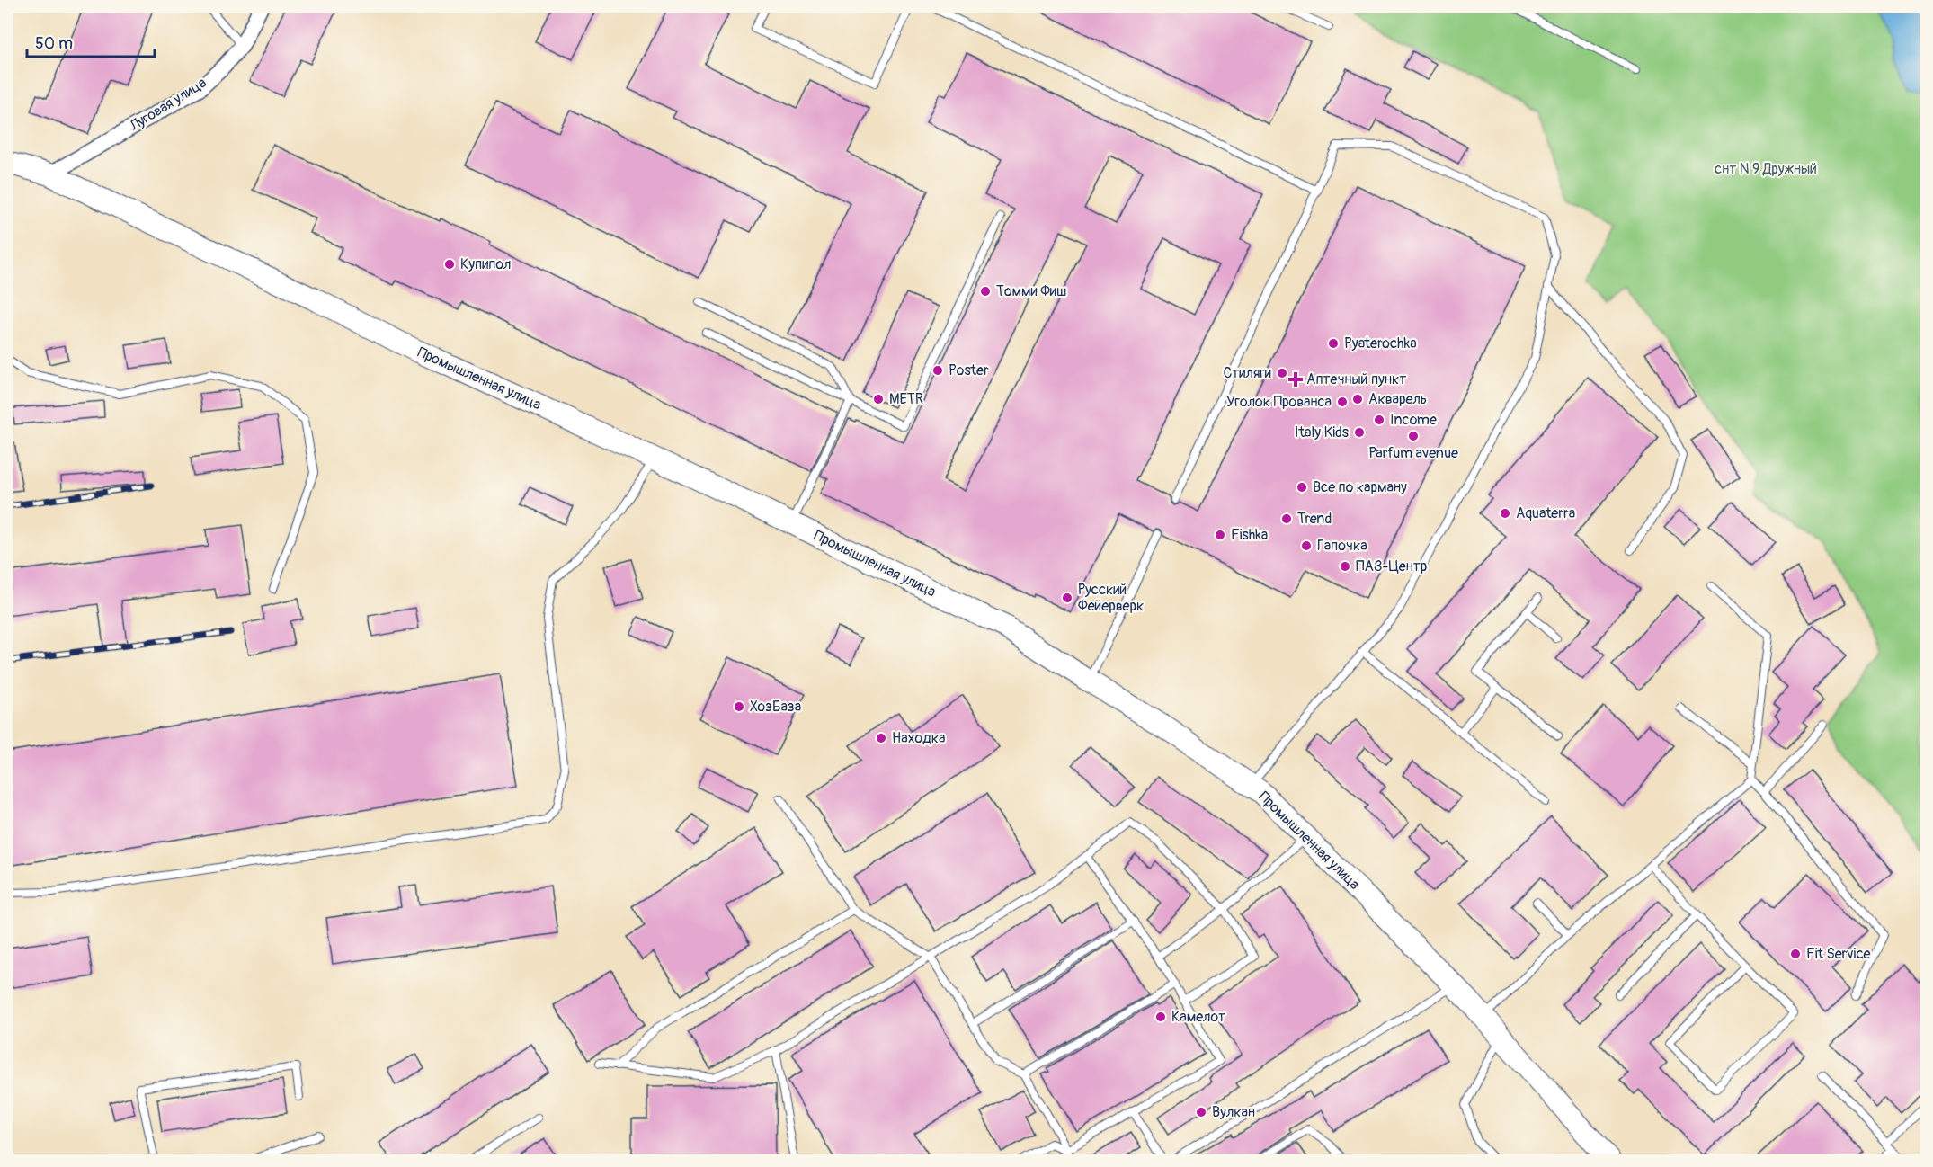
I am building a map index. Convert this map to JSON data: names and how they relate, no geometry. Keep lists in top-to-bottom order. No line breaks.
{"streets":{"main road":["Промышленная улица"],"street":["Луговая улица"]},"crossings":[["Луговая улица","Промышленная улица"]],"parks":["снт N 9 Дружный"],"places":{"other":["Купипол","Томми Фиш","Pyaterochka","Poster","Стиляги","METR","Акварель","Уголок Прованса","Income","Italy Kids","Parfum avenue","Все по карману","Aquaterra","Trend","Fishka","Гапочка","ПАЗ-Центр","Русский Фейерверк","ХозБаза","Находка","Fit Service","Камелот","Вулкан"],"health":["Аптечный пункт"]},"scale_bar":"50 m"}
